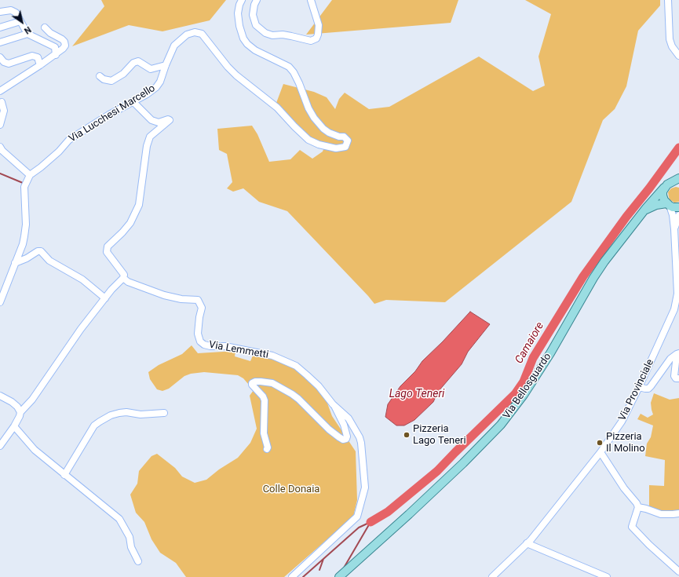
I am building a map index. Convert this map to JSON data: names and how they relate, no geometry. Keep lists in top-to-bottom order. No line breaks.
{"streets":{"main road":["Via Bellosguardo","Via Provinciale"],"street":["Via Lucchesi Marcello","Via Lemmetti"]},"water":["Camaiore","Lago Teneri"],"parks":["Colle Donaia"],"places":["Pizzeria Lago Teneri","Pizzeria Il Molino"],"north":"bottom right"}
